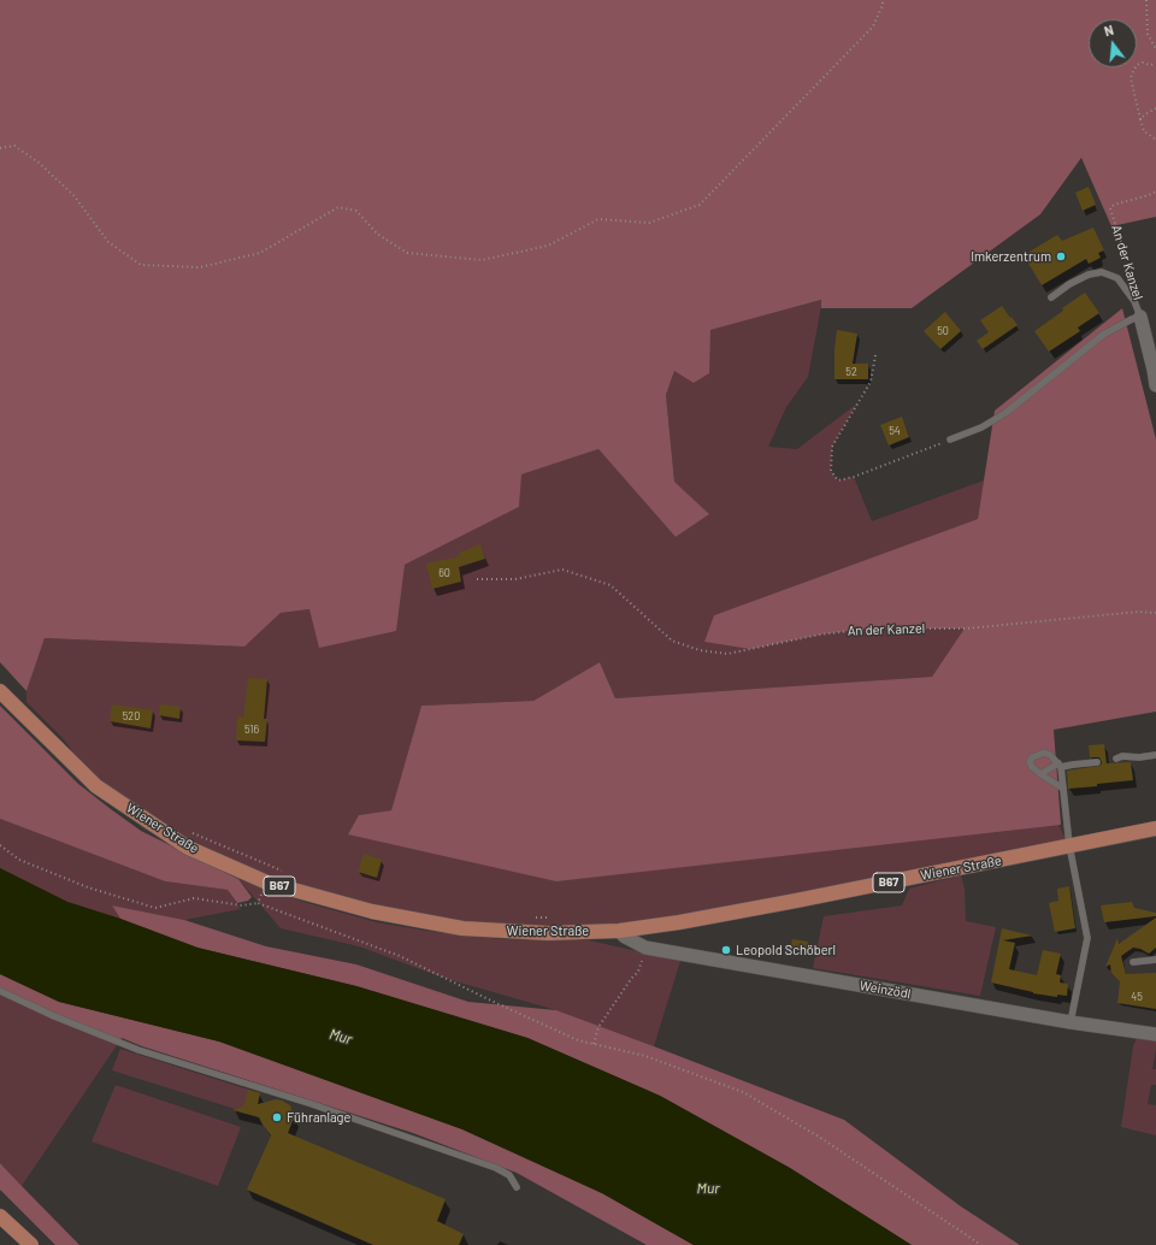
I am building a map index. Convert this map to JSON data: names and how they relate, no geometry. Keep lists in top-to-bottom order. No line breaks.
{"streets":{"main road":["Wiener Straße","B67"],"street":["An der Kanzel","Weinzödl"]},"crossings":[["Wiener Straße","Weinzödl"]],"water":["Mur"],"places":["Imkerzentrum","Leopold Schöberl","Führanlage"],"house_numbers":["50","52","54","60","520","516","45"],"north":"top"}
